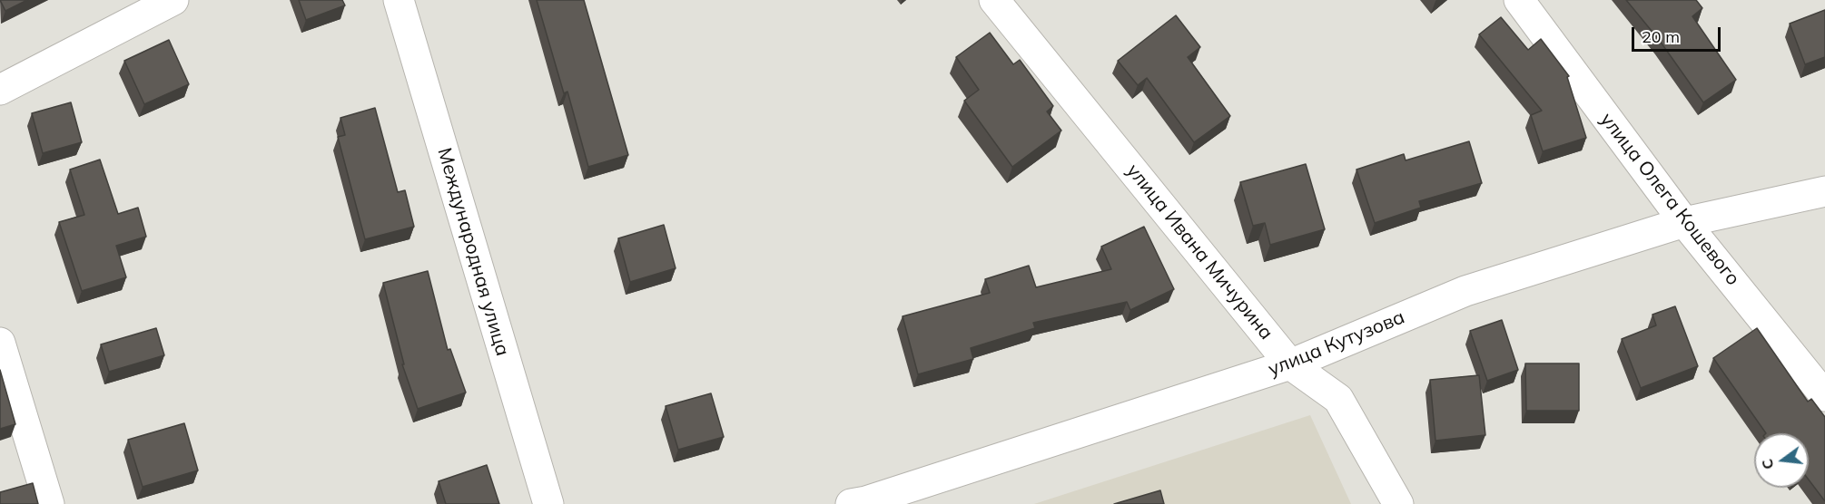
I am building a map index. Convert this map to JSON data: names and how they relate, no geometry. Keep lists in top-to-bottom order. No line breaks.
{"streets":{"street":["улица Олега Кошевого","Международная улица","улица Ивана Мичурина","улица Кутузова"]},"crossings":[["улица Олега Кошевого","улица Кутузова"],["улица Ивана Мичурина","улица Кутузова"]],"scale_bar":"20 m","north":"left"}
